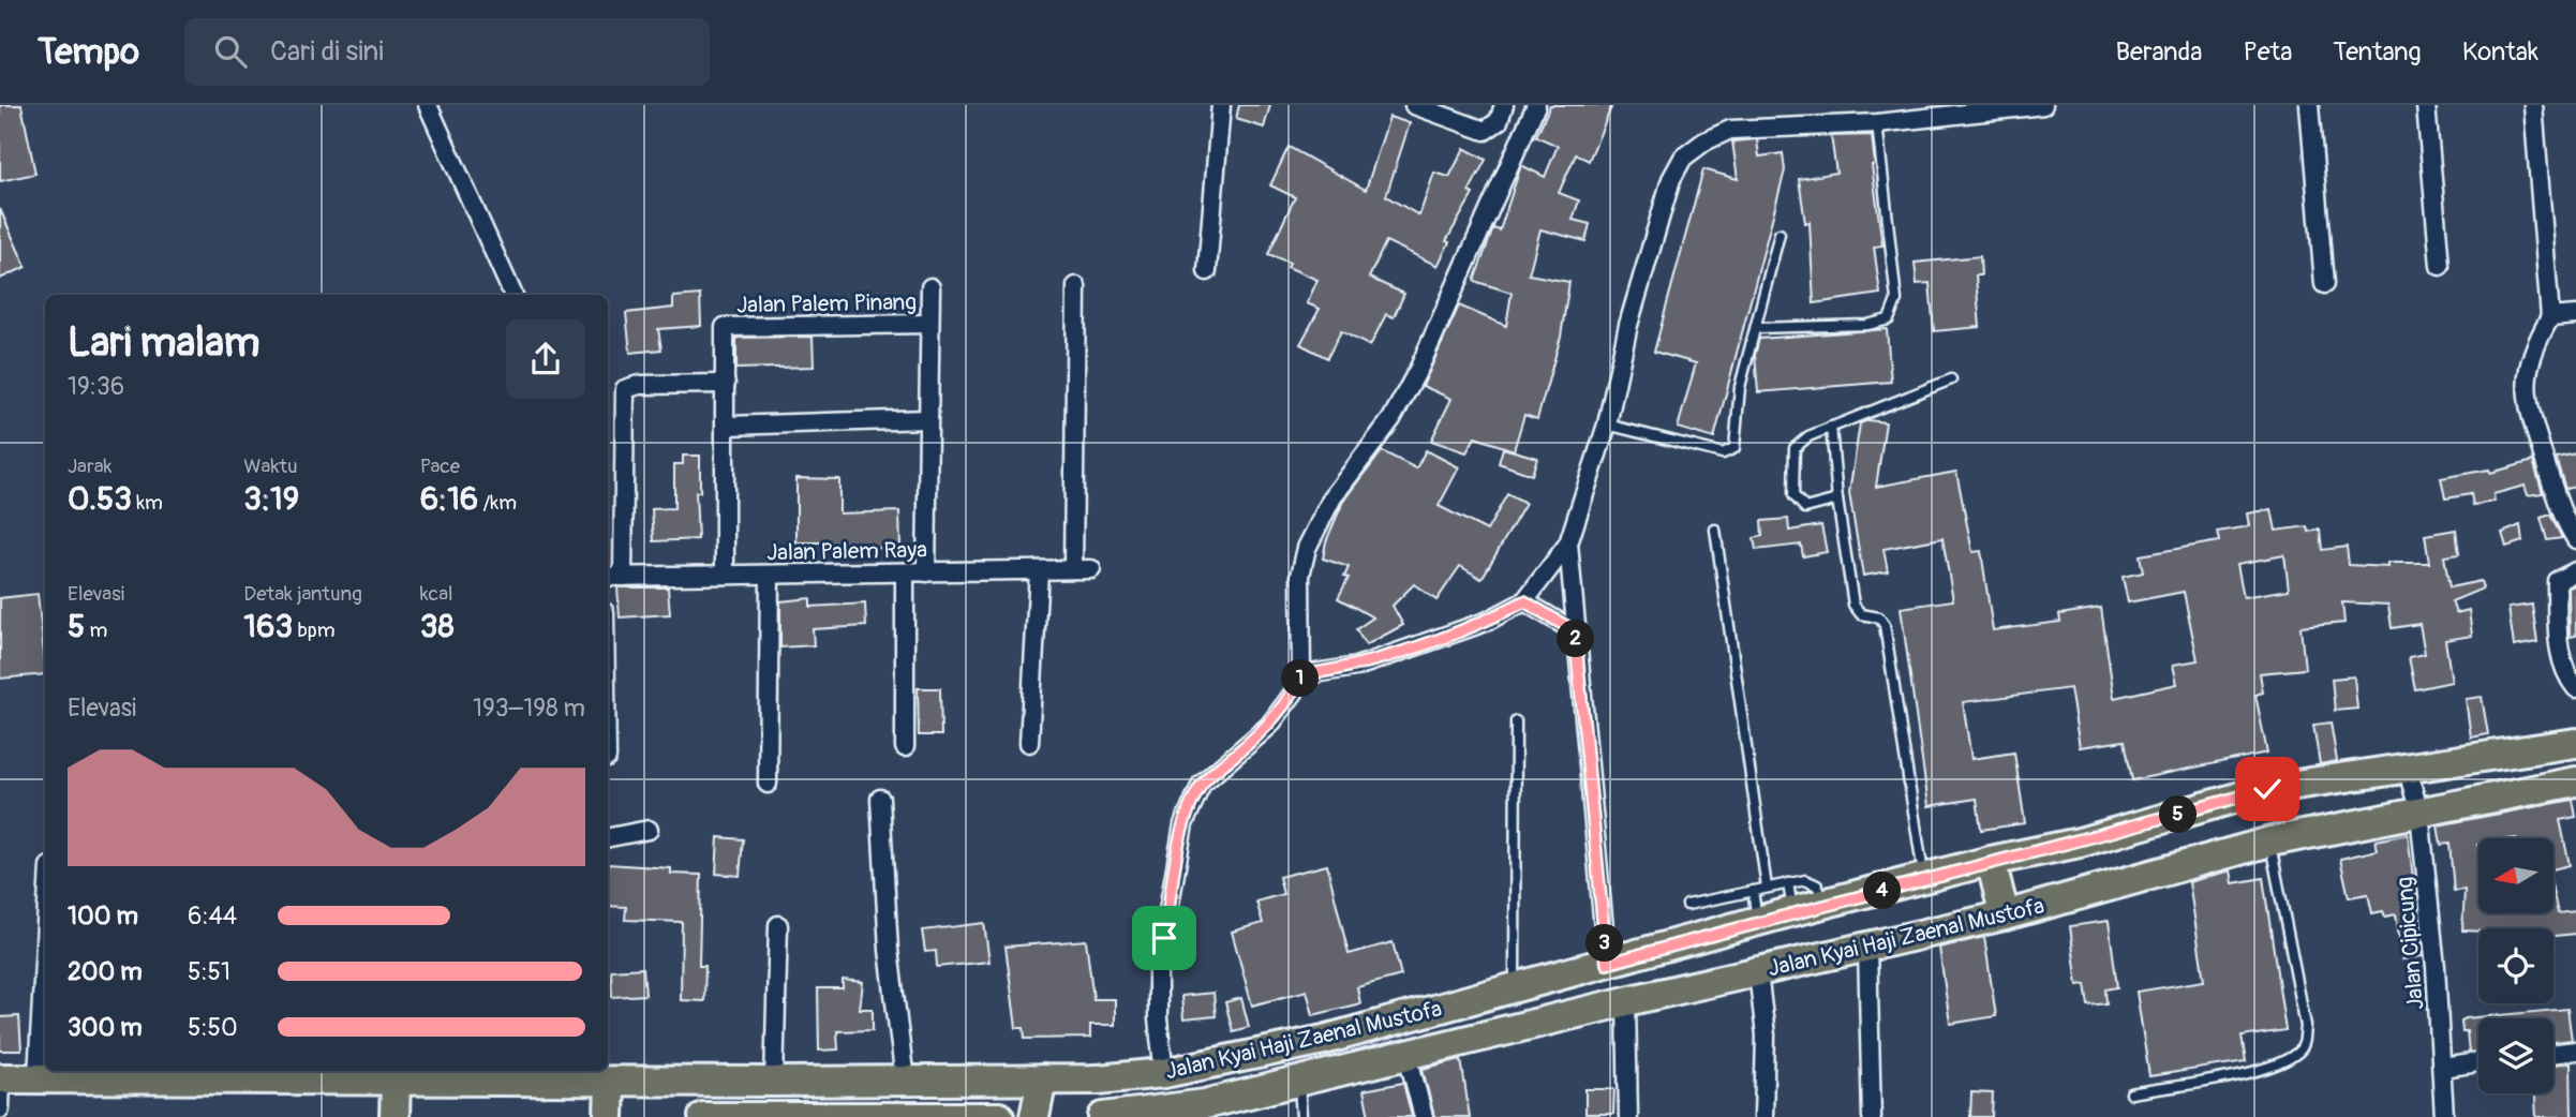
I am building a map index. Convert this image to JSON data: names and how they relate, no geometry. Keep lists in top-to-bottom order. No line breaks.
{"streets":{"main road":["Jalan Kyai Haji Zaenal Mustofa"],"street":["Jalan Palem Pinang","Jalan Palem Raya","Jalan Cipicung"]},"crossings":[["Jalan Kyai Haji Zaenal Mustofa","Jalan Cipicung"]],"north":"left","page":{"header":"Tempo","search":"Cari di sini","nav":["Beranda","Peta","Tentang","Kontak"],"heading":["Lari malam","19:36"],"stats":[["Jarak","0.53 km"],["Waktu","3:19"],["Pace","6:16 /km"],["Elevasi","5 m"],["Detak jantung","163 bpm"],["kcal","38"]],"pins":["2","1","5","4","3"],"chart":["Elevasi","193–198 m"],"list":[{"name":"100 m","note":"6:44"},{"name":"200 m","note":"5:51"},{"name":"300 m","note":"5:50"}]}}
